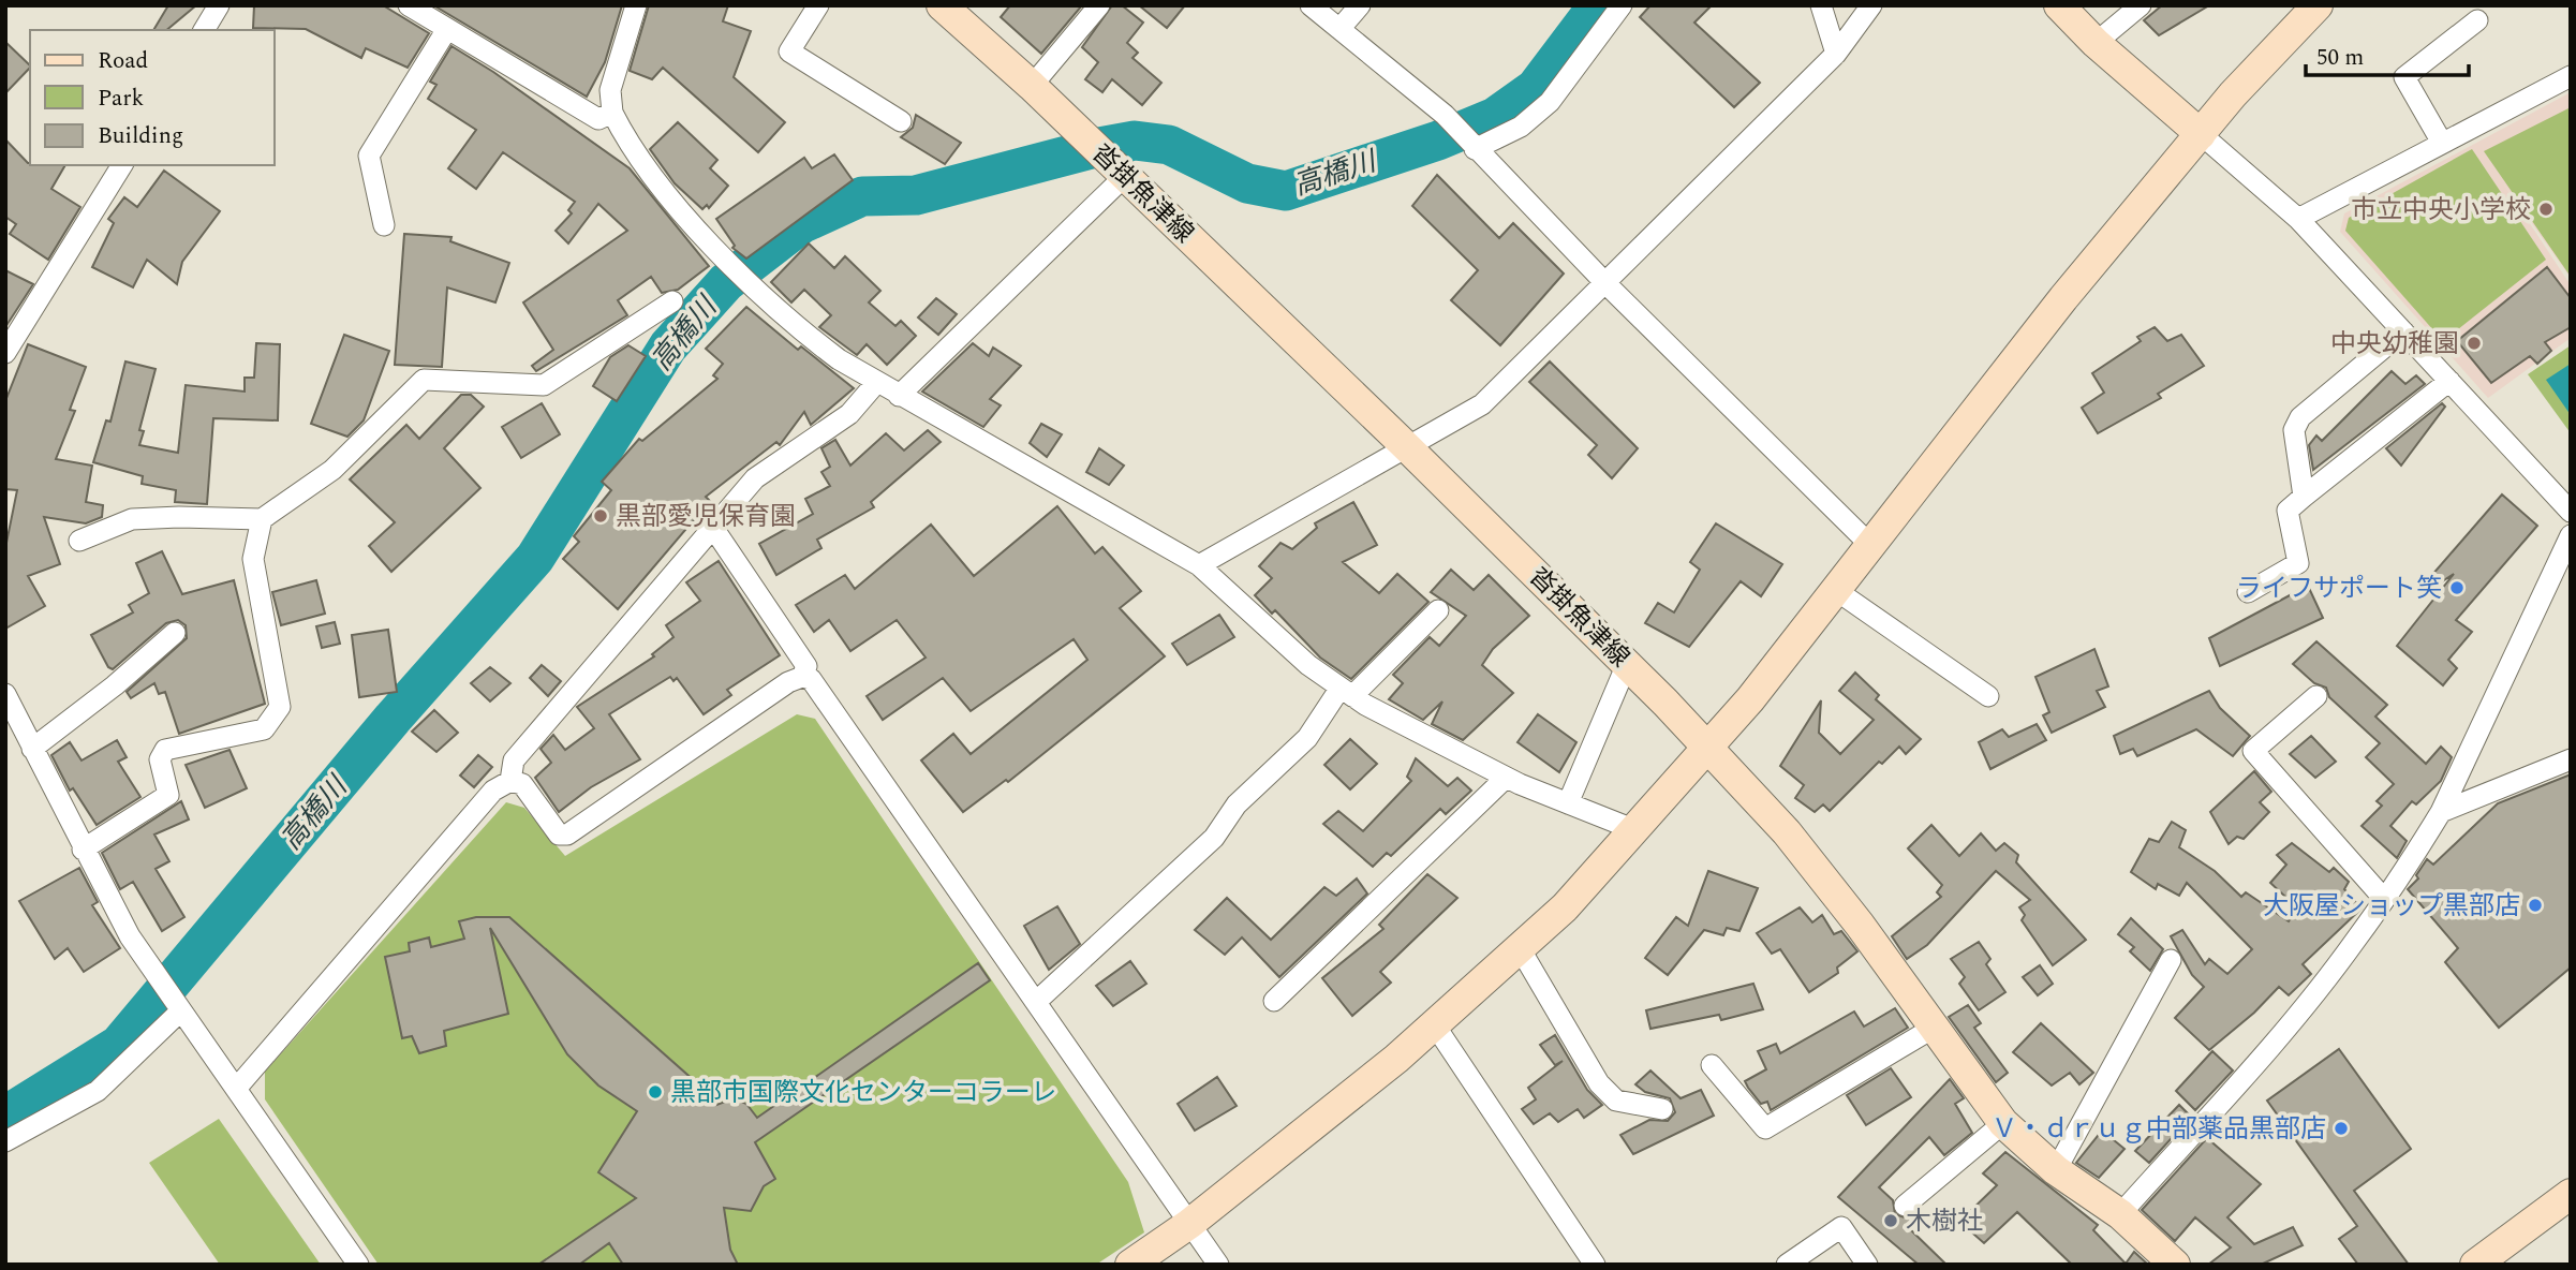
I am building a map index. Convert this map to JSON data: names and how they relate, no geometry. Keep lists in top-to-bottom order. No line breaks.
{"streets":{"street":["沓掛魚津線"]},"water":["高橋川"],"places":["市立中央小学校","中央幼稚園","黒部愛児保育園","ライフサポート笑","大阪屋ショップ黒部店","黒部市国際文化センターコラーレ","Ｖ・ｄｒｕｇ中部薬品黒部店","木樹社"],"legend":["Road","Park","Building"],"scale_bar":"50 m"}
